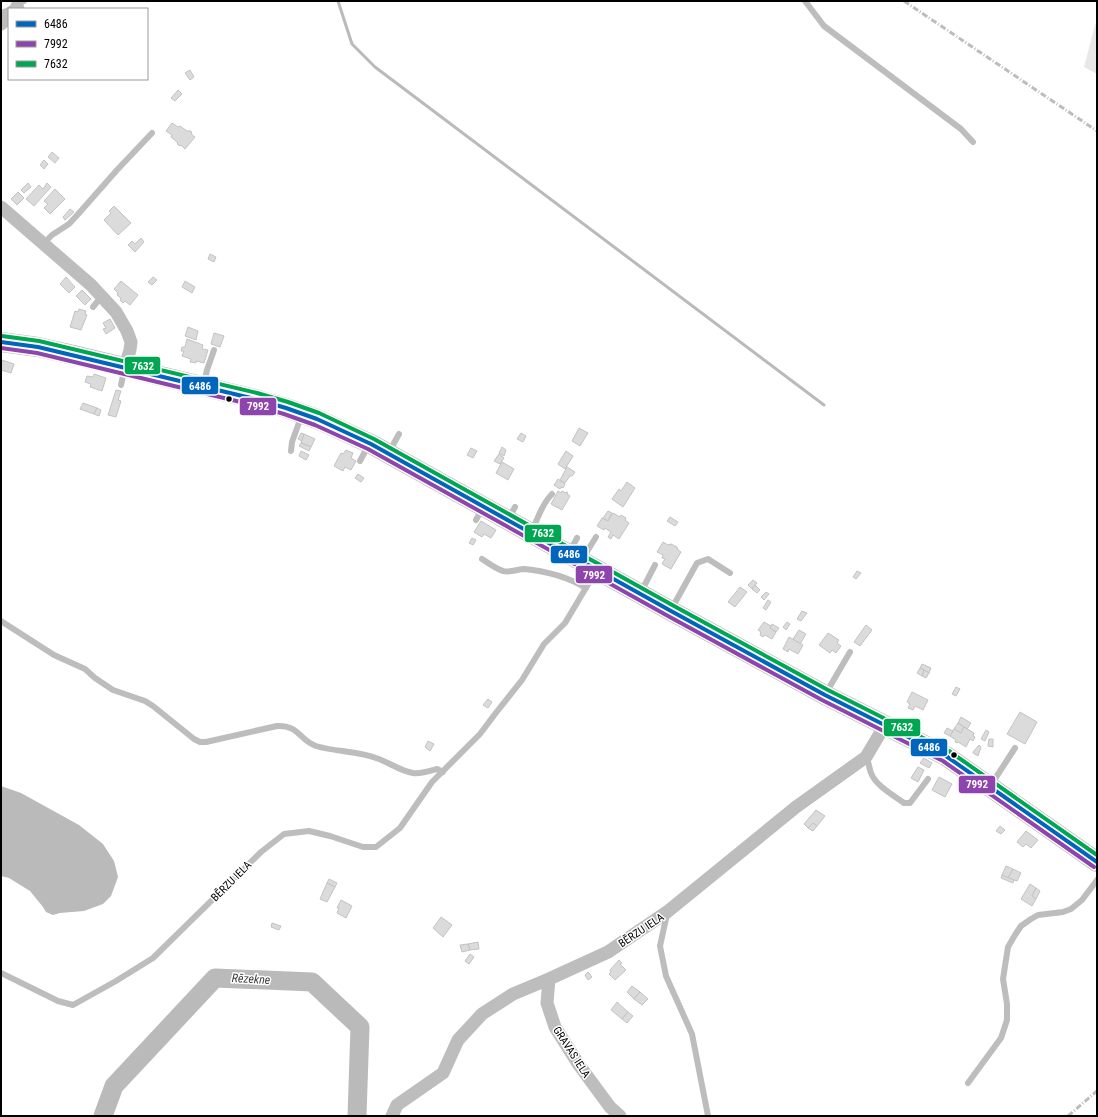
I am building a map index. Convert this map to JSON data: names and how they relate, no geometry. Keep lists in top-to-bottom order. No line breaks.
{"streets":{"street":["BĒRZU IELA","GRAVAS IELA"]},"crossings":[["BĒRZU IELA","GRAVAS IELA"]],"water":["Rēzekne"],"lines":["transit line 7632","transit line 6486","transit line 7992"],"legend":["6486","7992","7632"]}
